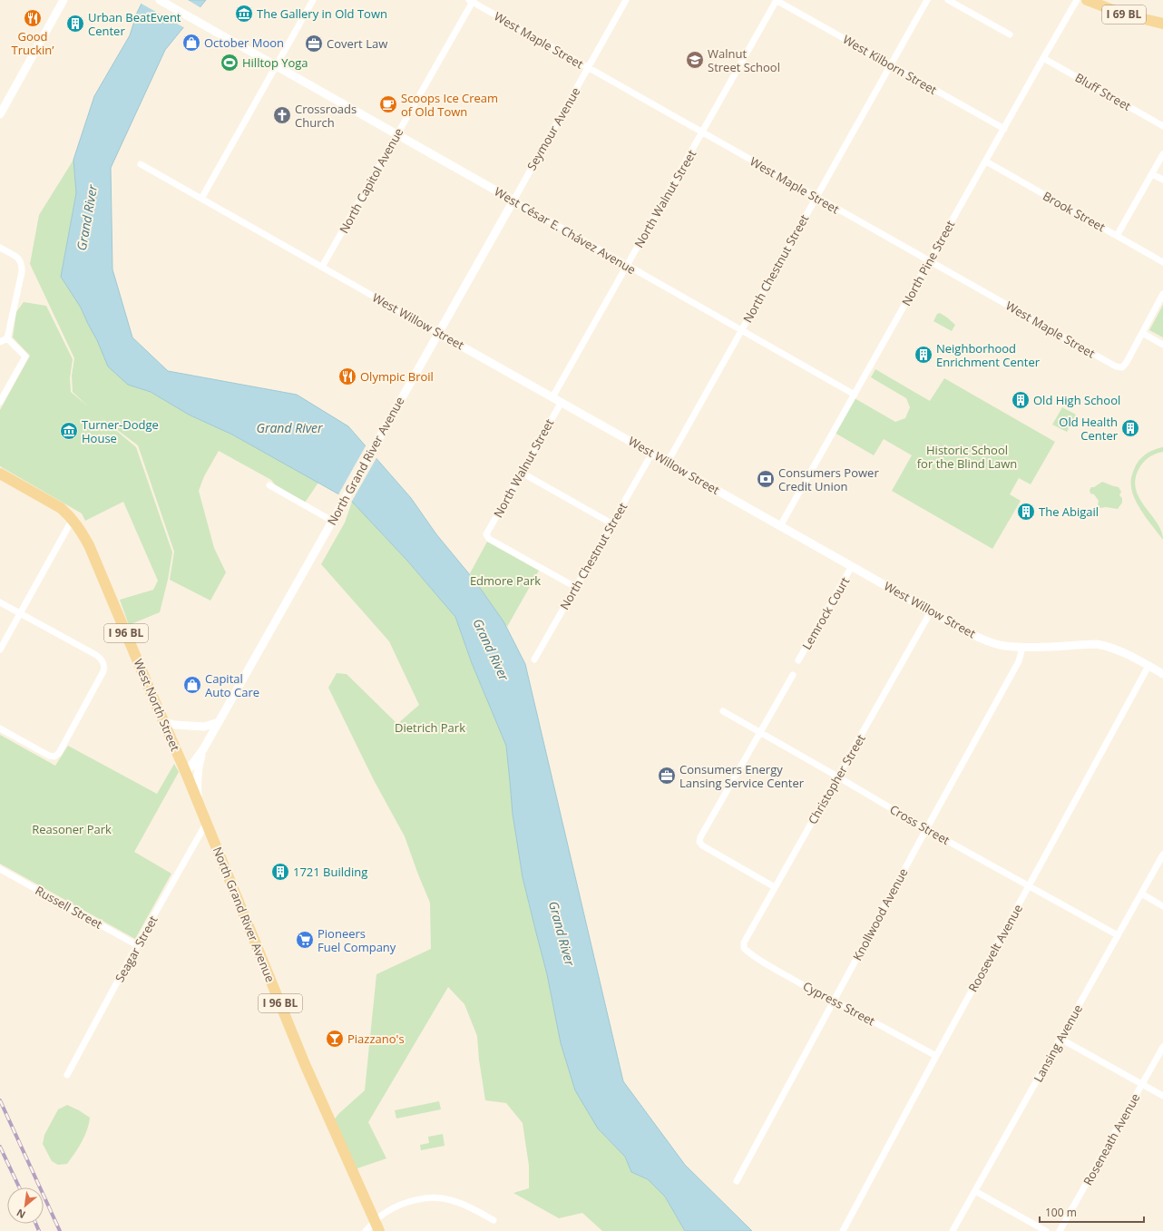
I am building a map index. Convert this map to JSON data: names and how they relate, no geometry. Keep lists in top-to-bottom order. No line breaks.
{"streets":{"main road":["I 69 BL","North Grand River Avenue","I 96 BL","West North Street"],"street":["West Maple Street","West Kilborn Street","Bluff Street","Seymour Avenue","North Capitol Avenue","North Walnut Street","Brook Street","West César E. Chávez Avenue","North Pine Street","North Chestnut Street","West Willow Street","Lemrock Court","Christopher Street","Cross Street","Russell Street","Knollwood Avenue","Roosevelt Avenue","Seagar Street","Cypress Street","Lansing Avenue","Roseneath Avenue"]},"crossings":[["West Maple Street","Seymour Avenue"],["West Maple Street","North Capitol Avenue"],["West Maple Street","North Walnut Street"],["West Maple Street","North Pine Street"],["West Maple Street","North Chestnut Street"],["West Kilborn Street","North Walnut Street"],["West Kilborn Street","North Pine Street"],["West Kilborn Street","North Chestnut Street"],["Bluff Street","North Pine Street"],["Seymour Avenue","West César E. Chávez Avenue"],["Seymour Avenue","North Grand River Avenue"],["North Capitol Avenue","West César E. Chávez Avenue"],["North Capitol Avenue","West Willow Street"],["North Walnut Street","West César E. Chávez Avenue"],["North Walnut Street","North Chestnut Street"],["North Walnut Street","West Willow Street"],["Brook Street","North Pine Street"],["West César E. Chávez Avenue","North Pine Street"],["West César E. Chávez Avenue","North Chestnut Street"],["West César E. Chávez Avenue","North Grand River Avenue"],["North Pine Street","West Willow Street"],["North Chestnut Street","West Willow Street"],["West Willow Street","North Grand River Avenue"],["West Willow Street","Lemrock Court"],["West Willow Street","Christopher Street"],["West Willow Street","Knollwood Avenue"],["West Willow Street","Roosevelt Avenue"],["North Grand River Avenue","West North Street"],["North Grand River Avenue","Seagar Street"],["I 96 BL","West North Street"],["Christopher Street","Cross Street"],["Christopher Street","Cypress Street"],["Cross Street","Knollwood Avenue"],["Cross Street","Roosevelt Avenue"],["Cross Street","Lansing Avenue"],["Russell Street","Seagar Street"],["Knollwood Avenue","Cypress Street"],["Roosevelt Avenue","Cypress Street"]],"water":["Grand River"],"parks":["Historic School for the Blind Lawn","Edmore Park","Dietrich Park","Reasoner Park"],"places":{"museum":["The Gallery in Old Town","Turner-Dodge House"],"restaurant":["Good Truckin’","Olympic Broil"],"building":["Urban BeatEvent Center","Neighborhood Enrichment Center","Old High School","Old Health Center","The Abigail","1721 Building"],"shop":["October Moon","Capital Auto Care"],"office":["Covert Law","Consumers Energy Lansing Service Center"],"school or university":["Walnut Street School"],"sports":["Hilltop Yoga"],"cafe":["Scoops Ice Cream of Old Town"],"church":["Crossroads Church"],"bank":["Consumers Power Credit Union"],"supermarket":["Pioneers Fuel Company"],"bar":["Piazzano's"]},"scale_bar":"100 m","north":"bottom left"}
